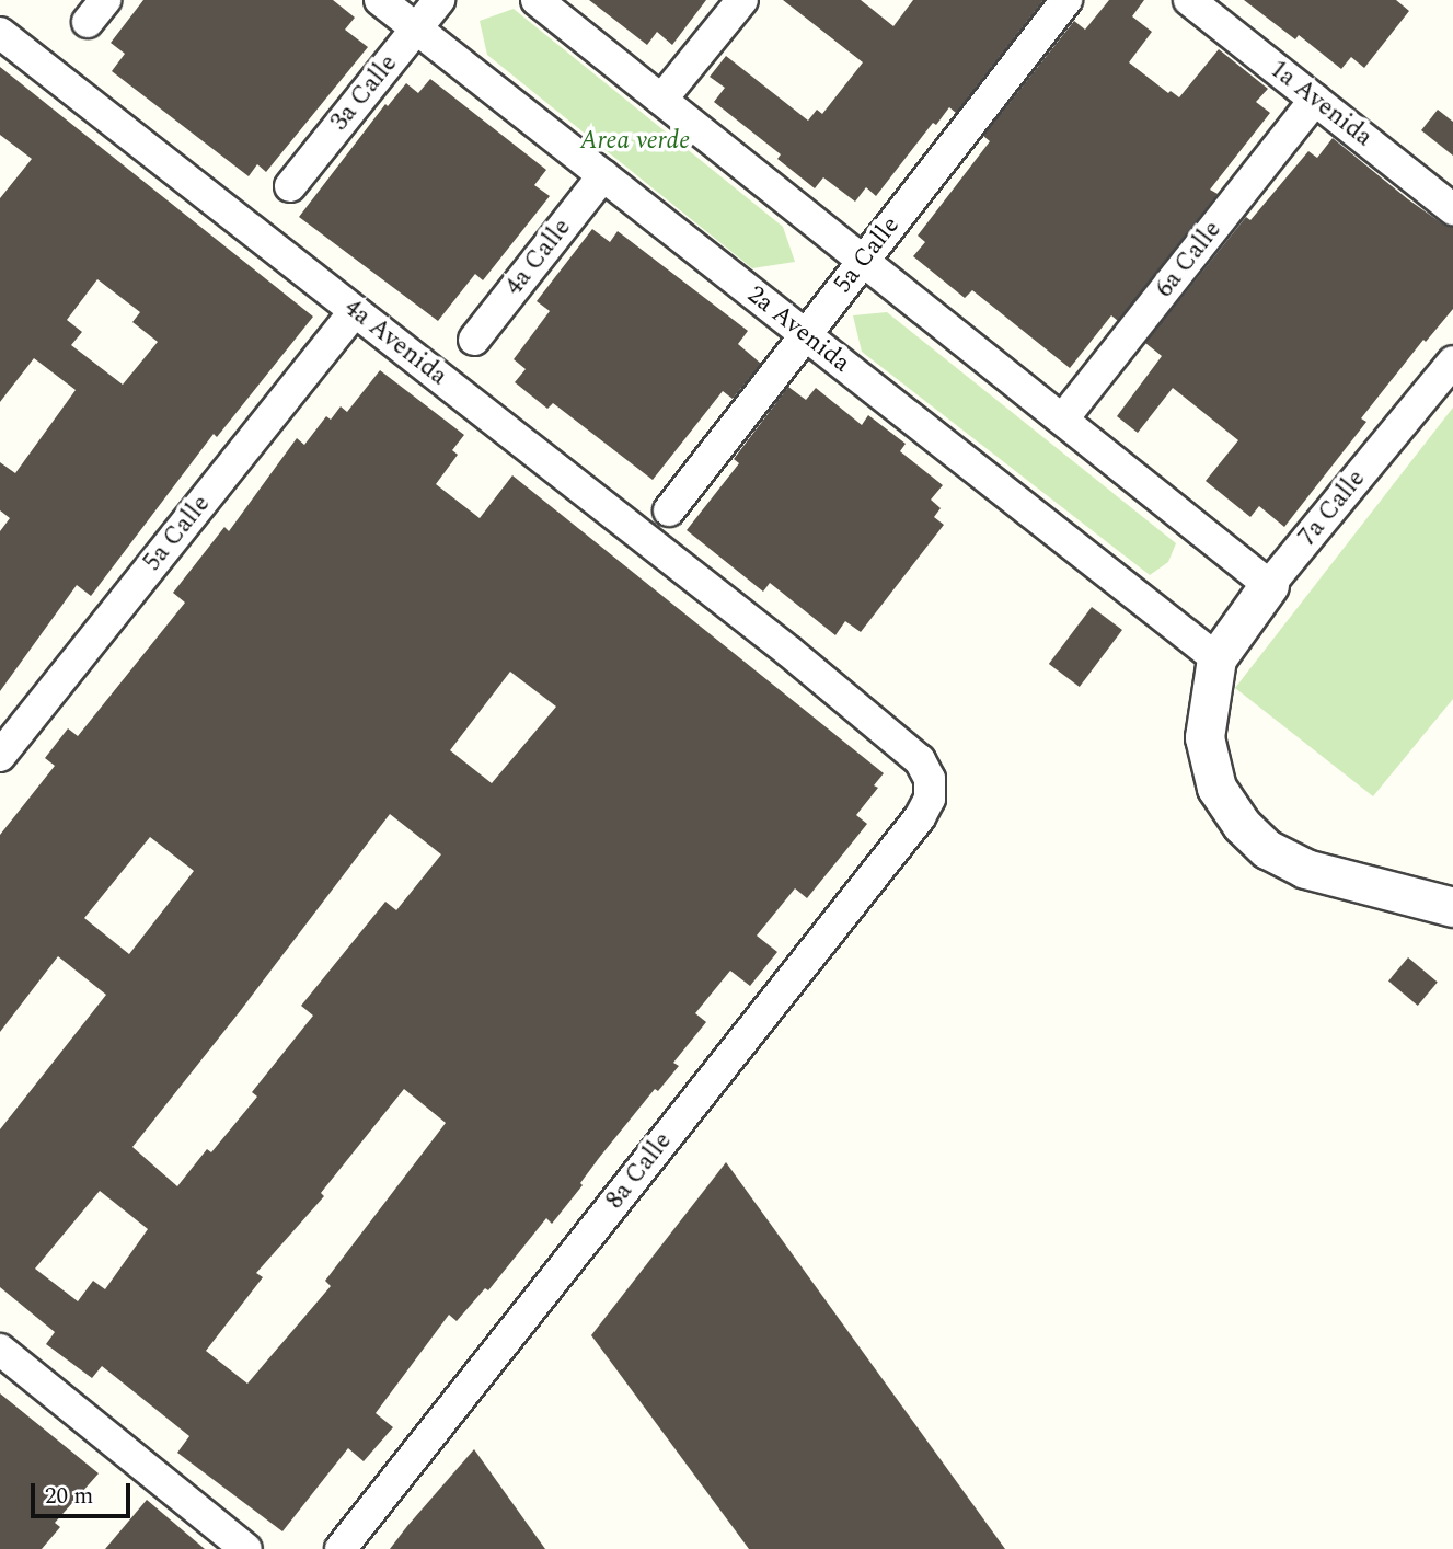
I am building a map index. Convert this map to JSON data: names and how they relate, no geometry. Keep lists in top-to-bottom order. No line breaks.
{"streets":{"street":["3a Calle","1a Avenida","5a Calle","4a Calle","6a Calle","2a Avenida","4a Avenida","7a Calle","8a Calle"]},"crossings":[["3a Calle","2a Avenida"],["1a Avenida","6a Calle"],["5a Calle","2a Avenida"],["5a Calle","4a Avenida"],["4a Calle","2a Avenida"],["2a Avenida","7a Calle"],["4a Avenida","8a Calle"]],"parks":["Area verde"],"scale_bar":"20 m"}
